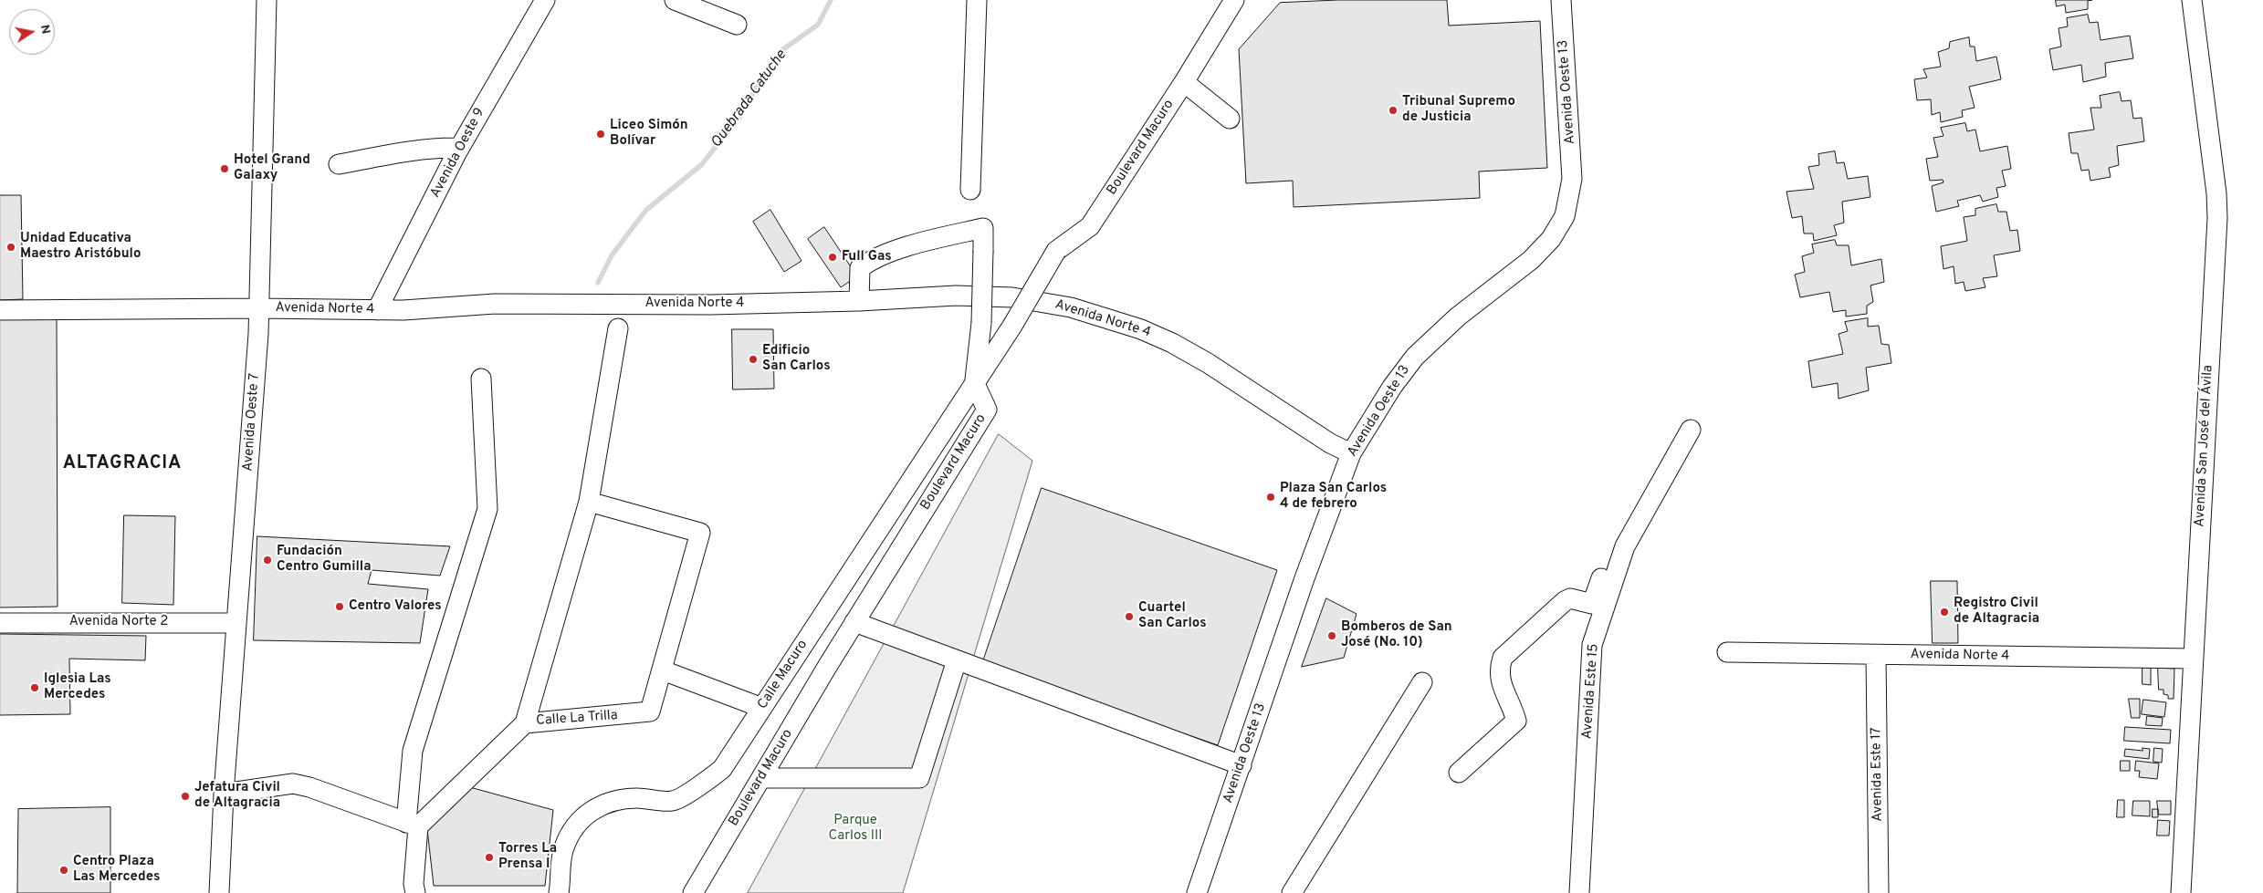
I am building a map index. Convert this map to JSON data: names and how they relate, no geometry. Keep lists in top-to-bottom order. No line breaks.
{"streets":{"street":["Avenida Oeste 13","Boulevard Macuro","Avenida Oeste 9","Avenida Norte 4","Avenida Oeste 7","Avenida San José del Ávila","Avenida Norte 2","Calle Macuro","Avenida Este 15","Calle La Trilla","Avenida Este 17"]},"crossings":[["Avenida Oeste 13","Avenida Norte 4"],["Boulevard Macuro","Calle Macuro"],["Avenida Oeste 9","Avenida Norte 4"],["Avenida Norte 4","Avenida Oeste 7"],["Avenida Norte 4","Avenida San José del Ávila"],["Avenida Norte 4","Avenida Este 17"],["Avenida Oeste 7","Avenida Norte 2"]],"districts":["ALTAGRACIA"],"water":["Quebrada Catuche"],"parks":["Parque Carlos III"],"places":["Tribunal Supremo de Justicia","Liceo Simón Bolívar","Hotel Grand Galaxy","Unidad Educativa Maestro Aristóbulo","Full Gas","Edificio San Carlos","Plaza San Carlos 4 de febrero","Fundación Centro Gumilla","Centro Valores","Registro Civil de Altagracia","Cuartel San Carlos","Bomberos de San José (No. 10)","Iglesia Las Mercedes","Jefatura Civil de Altagracia","Torres La Prensa I","Centro Plaza Las Mercedes"],"north":"right"}
